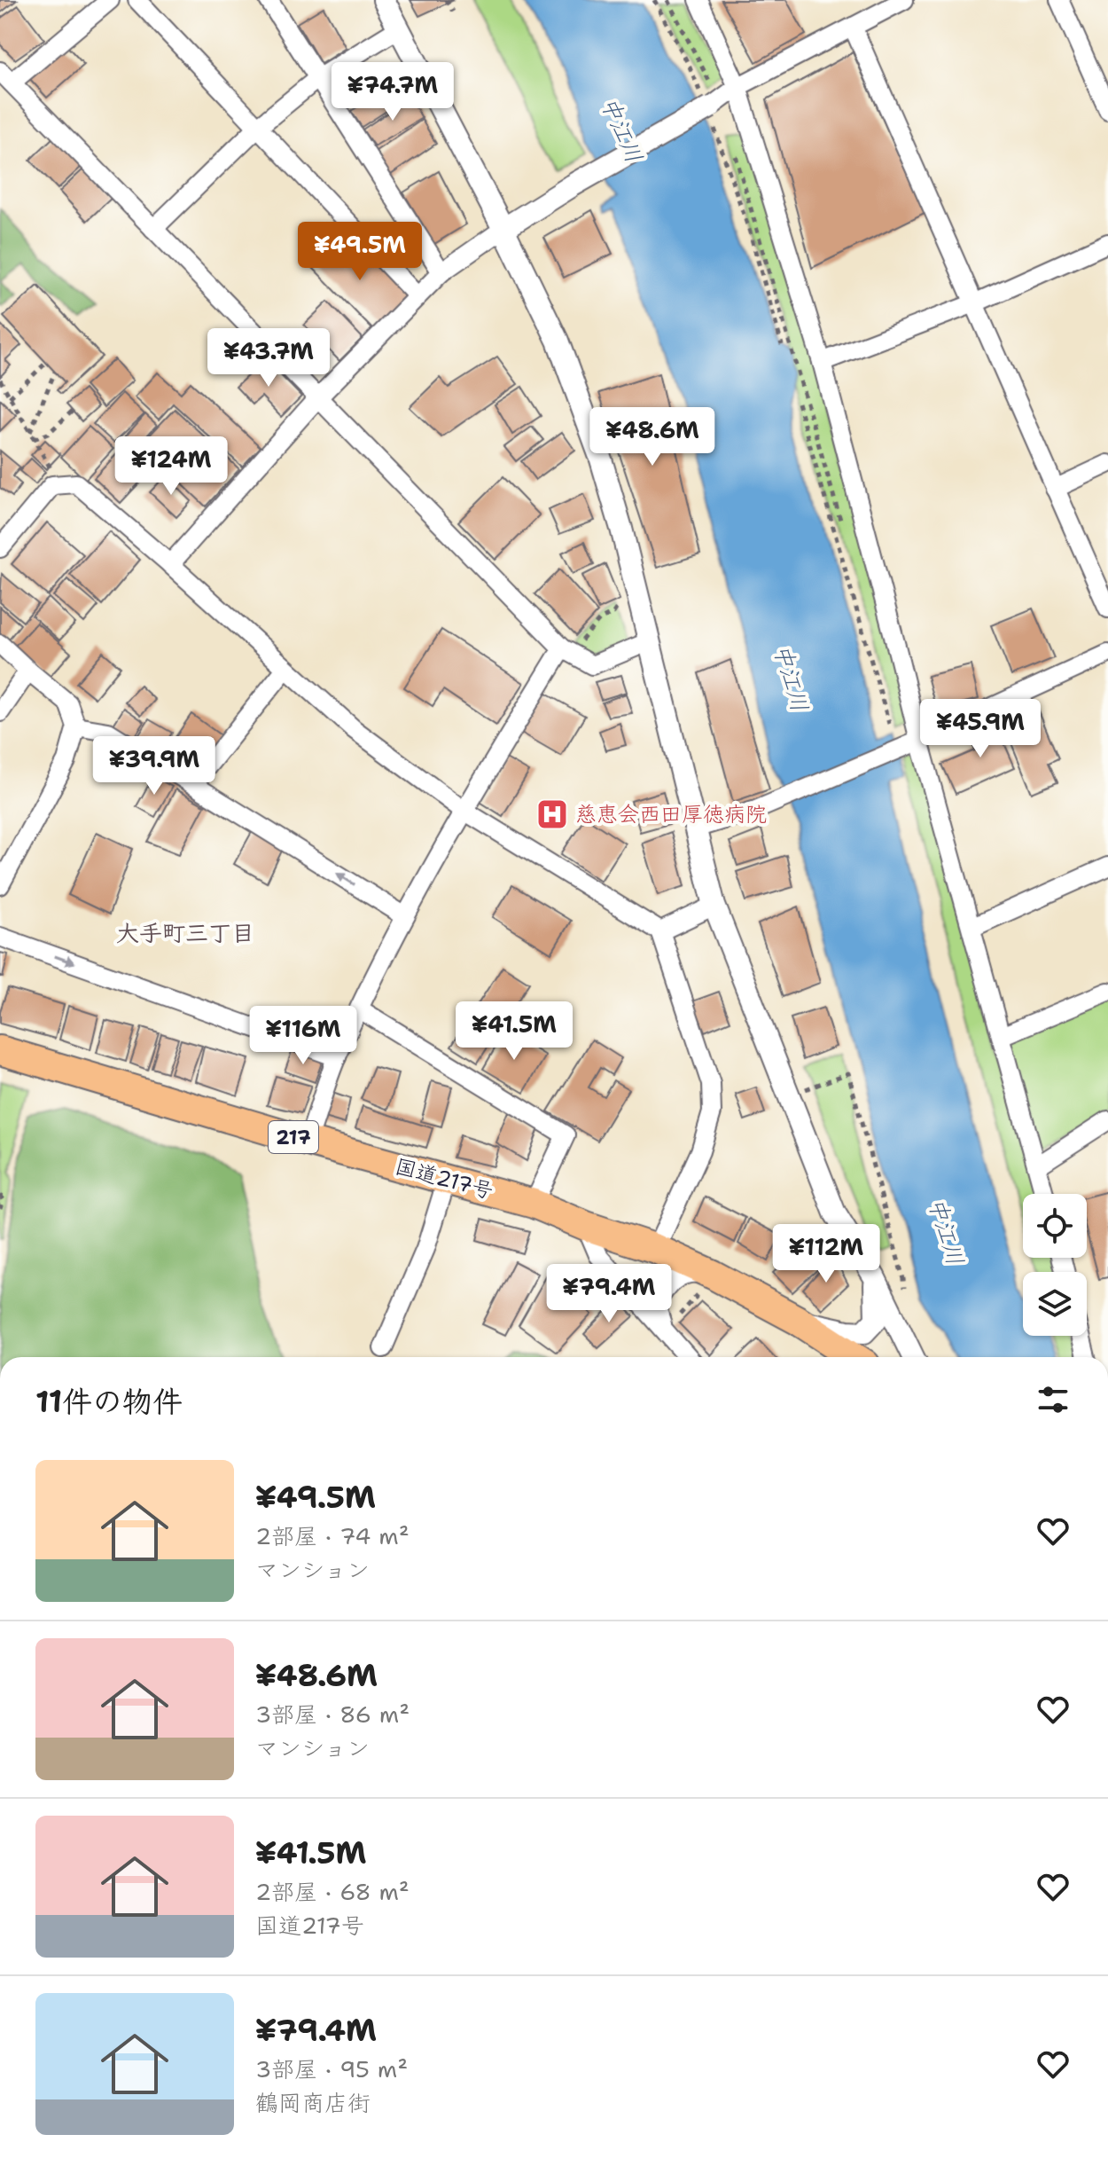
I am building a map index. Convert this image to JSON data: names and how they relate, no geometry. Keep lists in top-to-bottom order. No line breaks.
{"streets":{"highway":["217","国道217号"]},"districts":["大手町三丁目"],"water":["中江川"],"places":{"hospital":["慈恵会西田厚徳病院"]},"page":{"price":["¥74.7M","¥49.5M","¥43.7M","¥48.6M","¥124M","¥45.9M","¥39.9M","¥41.5M","¥116M","¥112M","¥79.4M"],"heading":"11件の物件","list":[{"name":"¥49.5M","note":"2部屋 · 74 m² · マンション"},{"name":"¥48.6M","note":"3部屋 · 86 m² · マンション"},{"name":"¥41.5M","note":"2部屋 · 68 m² · 国道217号"},{"name":"¥79.4M","note":"3部屋 · 95 m² · 鶴岡商店街"}]}}
